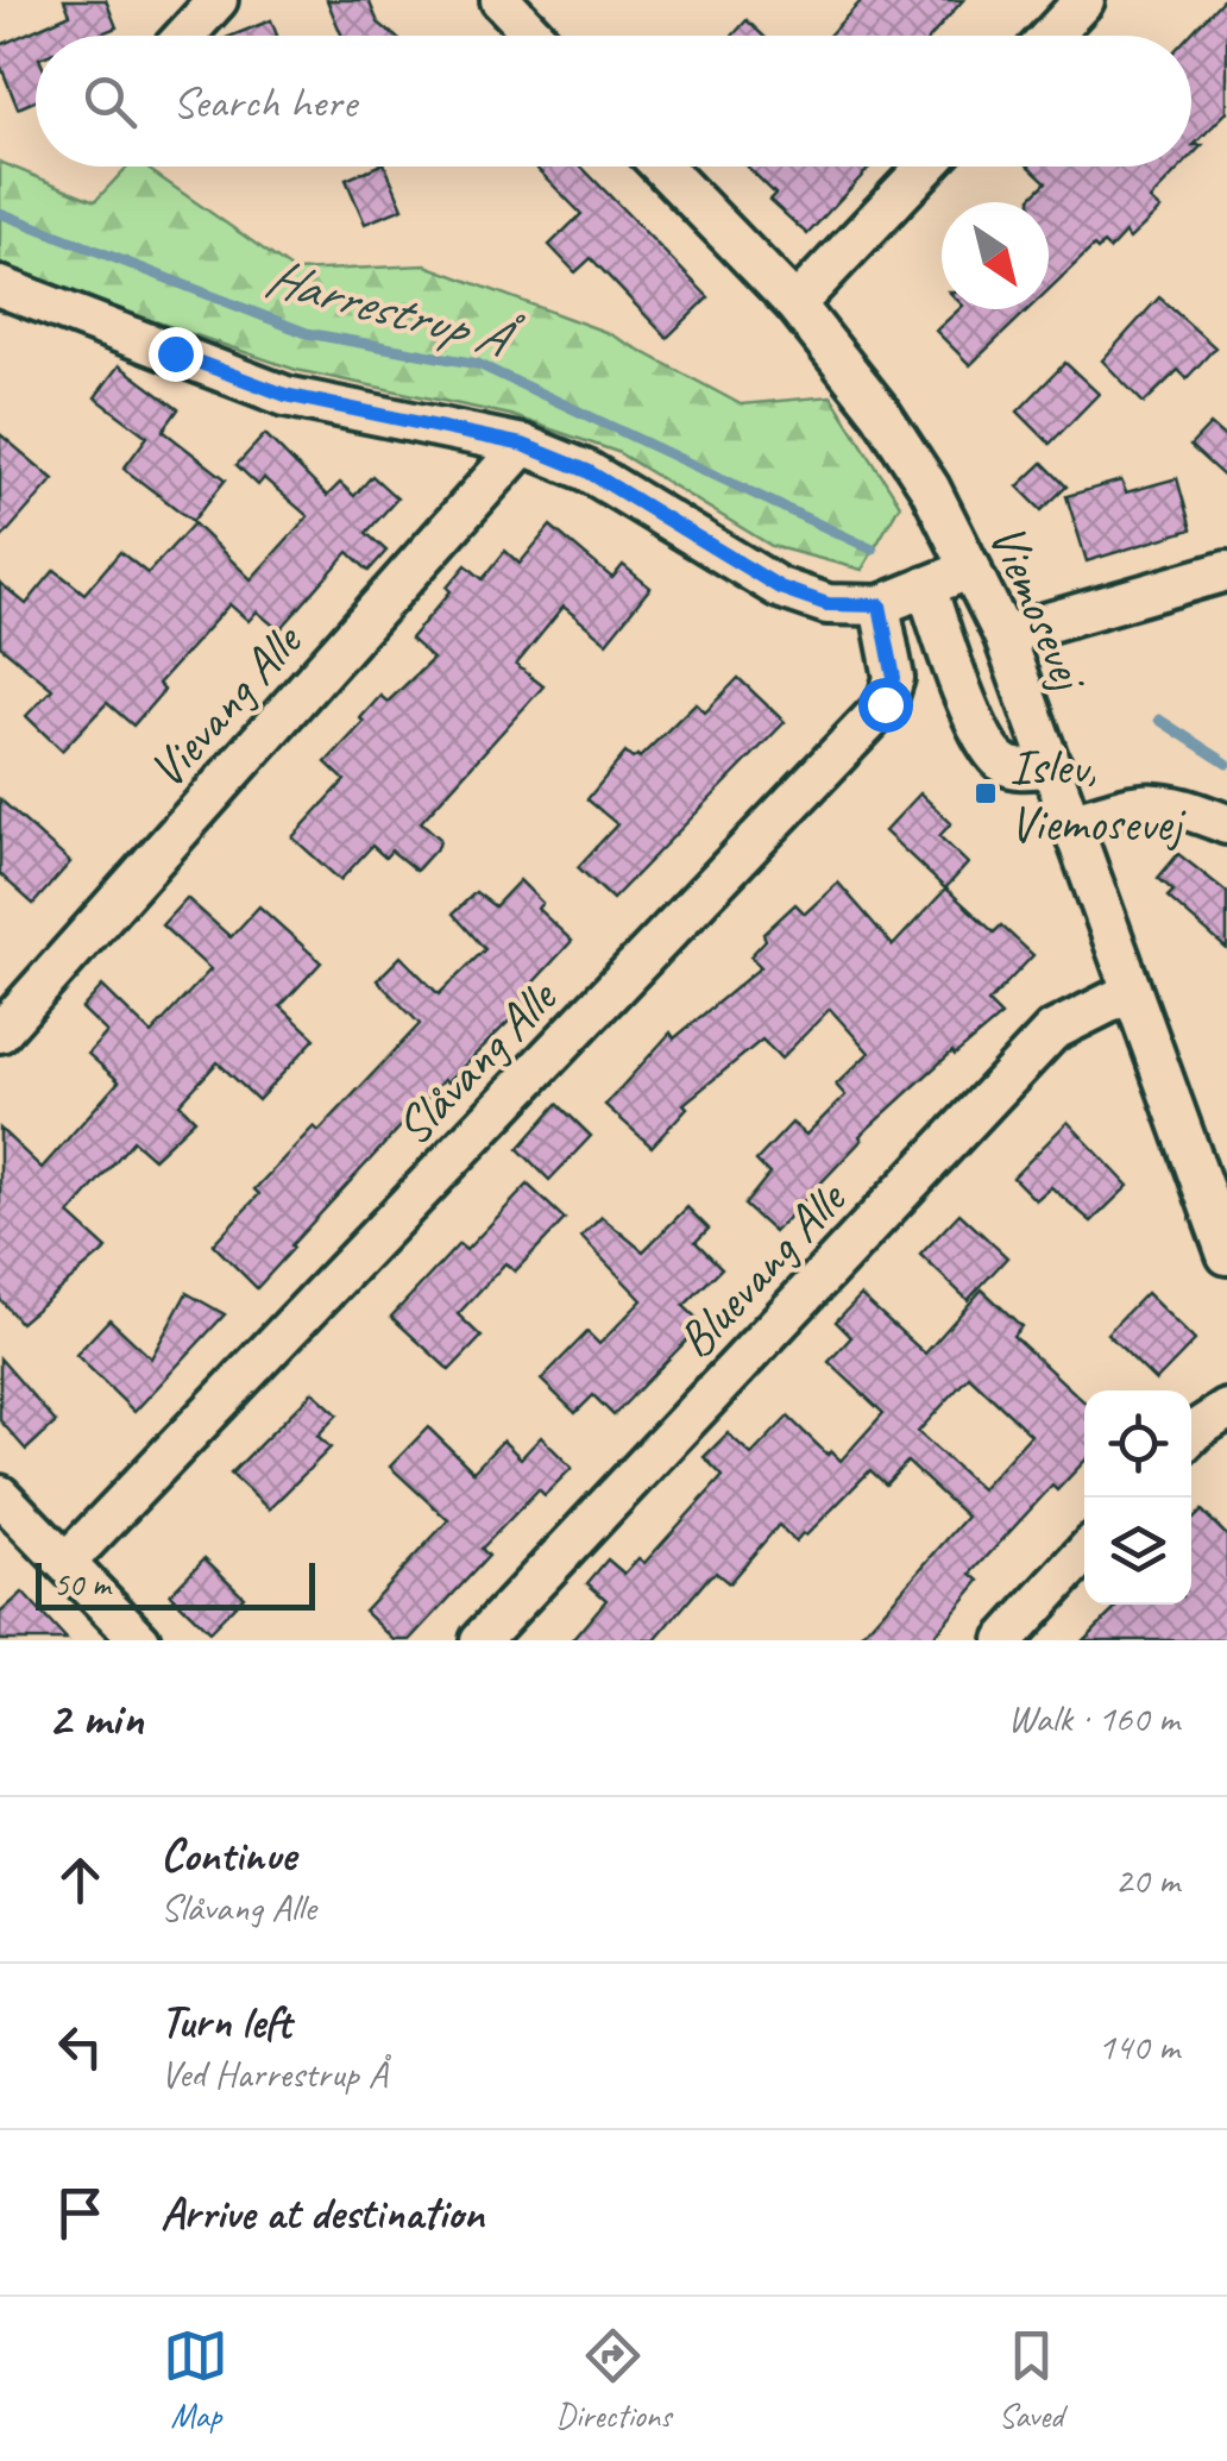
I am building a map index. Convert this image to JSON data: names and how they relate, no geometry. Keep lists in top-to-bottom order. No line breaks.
{"streets":{"street":["Viemosevej","Vievang Alle","Slåvang Alle","Bluevang Alle"]},"crossings":[["Viemosevej","Bluevang Alle"]],"water":["Harrestrup Å"],"places":{"transit":["Islev, Viemosevej"]},"scale_bar":"50 m","north":"bottom right","page":{"search":"Search here","scale":"50 m","heading":["2 min","Walk · 160 m"],"list":[["Continue","Slåvang Alle","20 m"],["Turn left","Ved Harrestrup Å","140 m"],"Arrive at destination"],"nav":["Map","Directions","Saved"]}}
